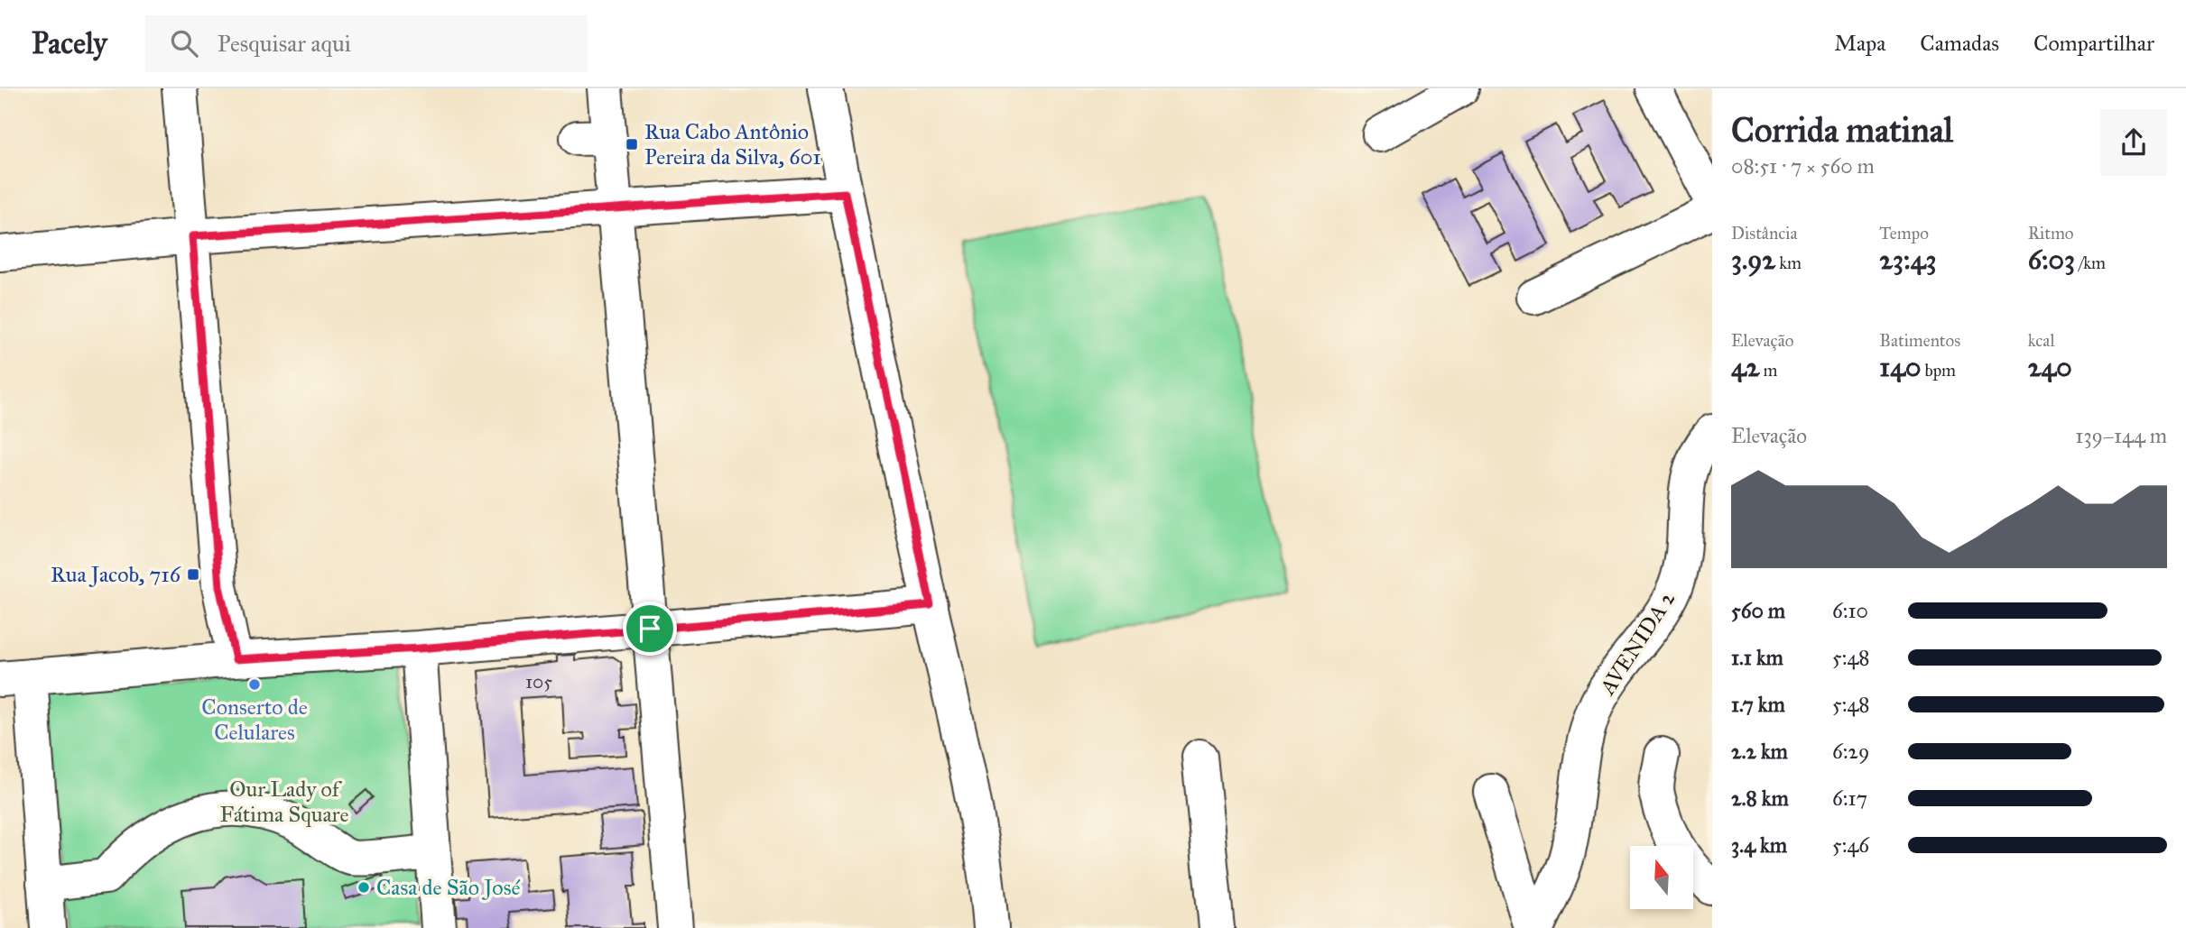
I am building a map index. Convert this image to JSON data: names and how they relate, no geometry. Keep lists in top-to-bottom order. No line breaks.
{"streets":{"street":["AVENIDA 2"]},"parks":["Our Lady of Fátima Square"],"places":{"transit":["Rua Cabo Antônio Pereira da Silva, 601","Rua Jacob, 716"],"other":["Conserto de Celulares","Casa de São José"]},"house_numbers":["105"],"north":"top","page":{"header":"Pacely","search":"Pesquisar aqui","nav":["Mapa","Camadas","Compartilhar"],"heading":["Corrida matinal","08:51 · 7 × 560 m"],"stats":[["Distância","3.92 km"],["Tempo","23:43"],["Ritmo","6:03 /km"],["Elevação","42 m"],["Batimentos","140 bpm"],["kcal","240"]],"chart":["Elevação","139–144 m"],"list":[{"name":"560 m","note":"6:10"},{"name":"1.1 km","note":"5:48"},{"name":"1.7 km","note":"5:48"},{"name":"2.2 km","note":"6:29"},{"name":"2.8 km","note":"6:17"},{"name":"3.4 km","note":"5:46"}]}}
